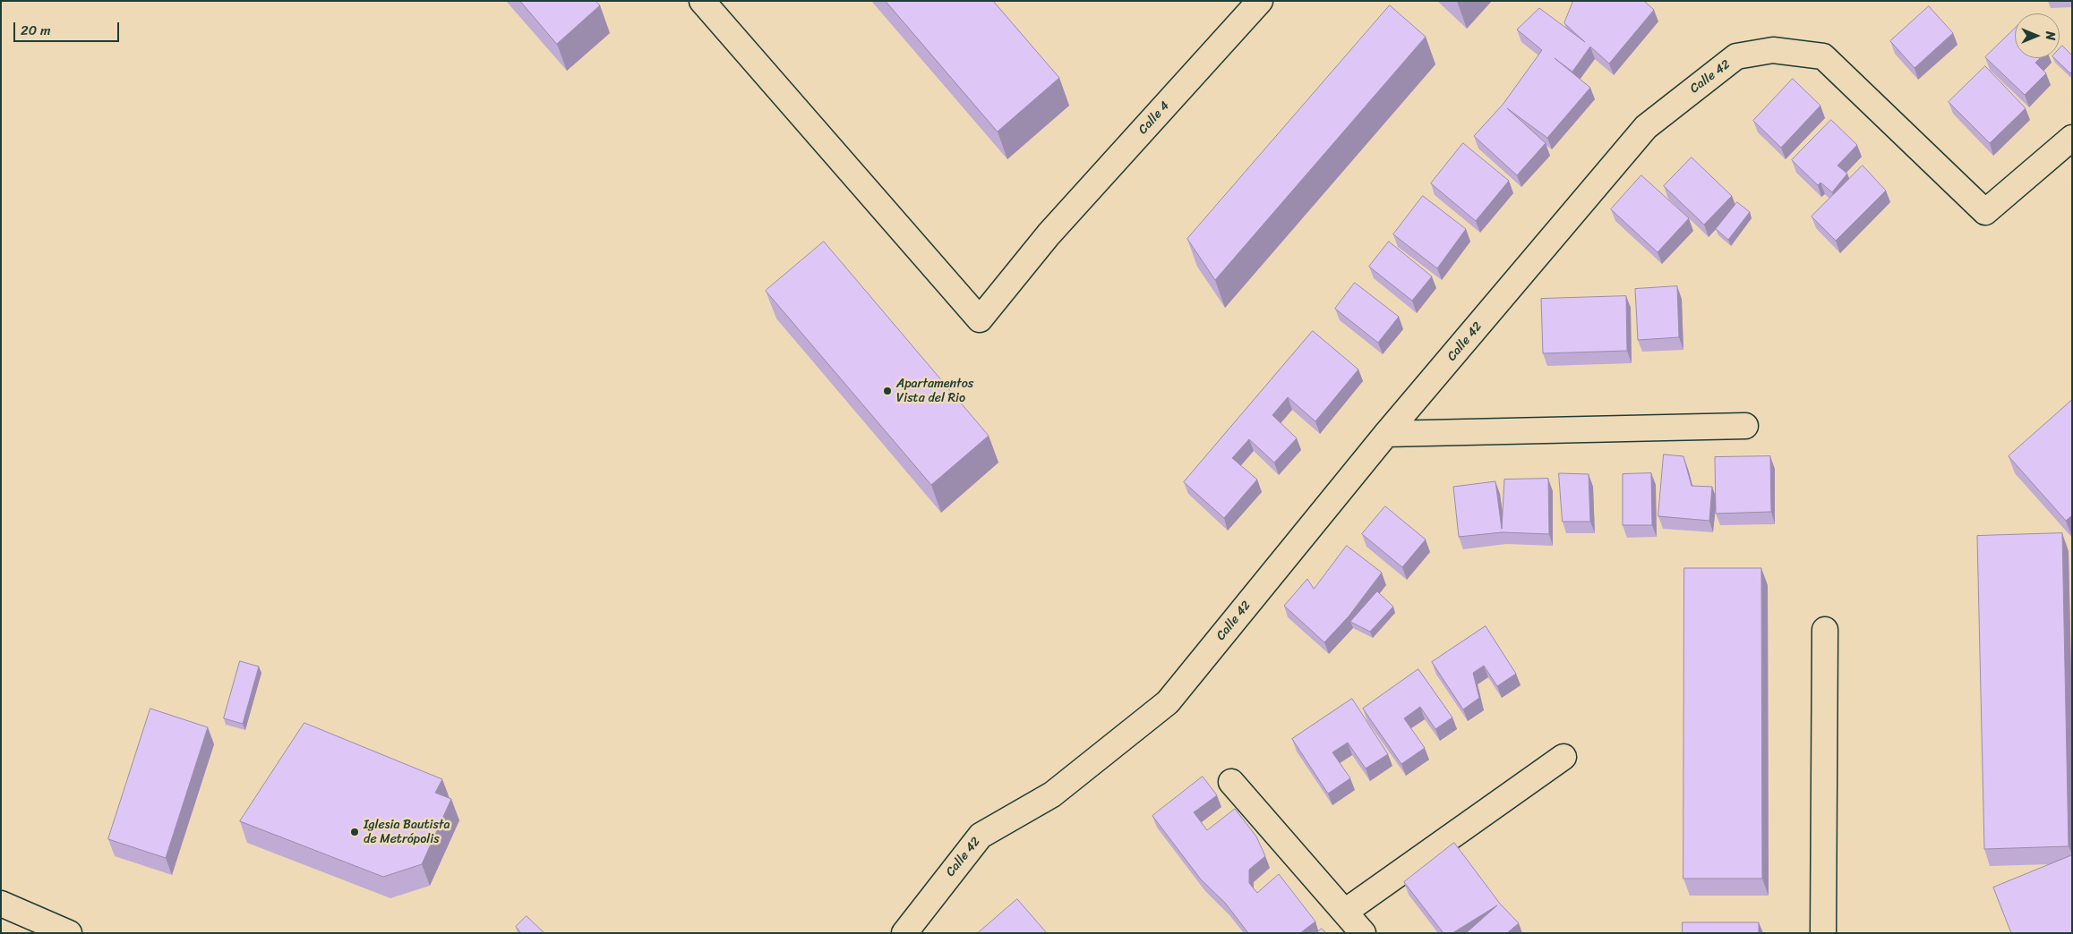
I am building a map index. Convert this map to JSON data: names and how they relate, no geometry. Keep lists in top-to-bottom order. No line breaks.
{"streets":{"street":["Calle 42","Calle 4"]},"places":["Apartamentos Vista del Rio","Iglesia Bautista de Metrópolis"],"scale_bar":"20 m","north":"right"}
